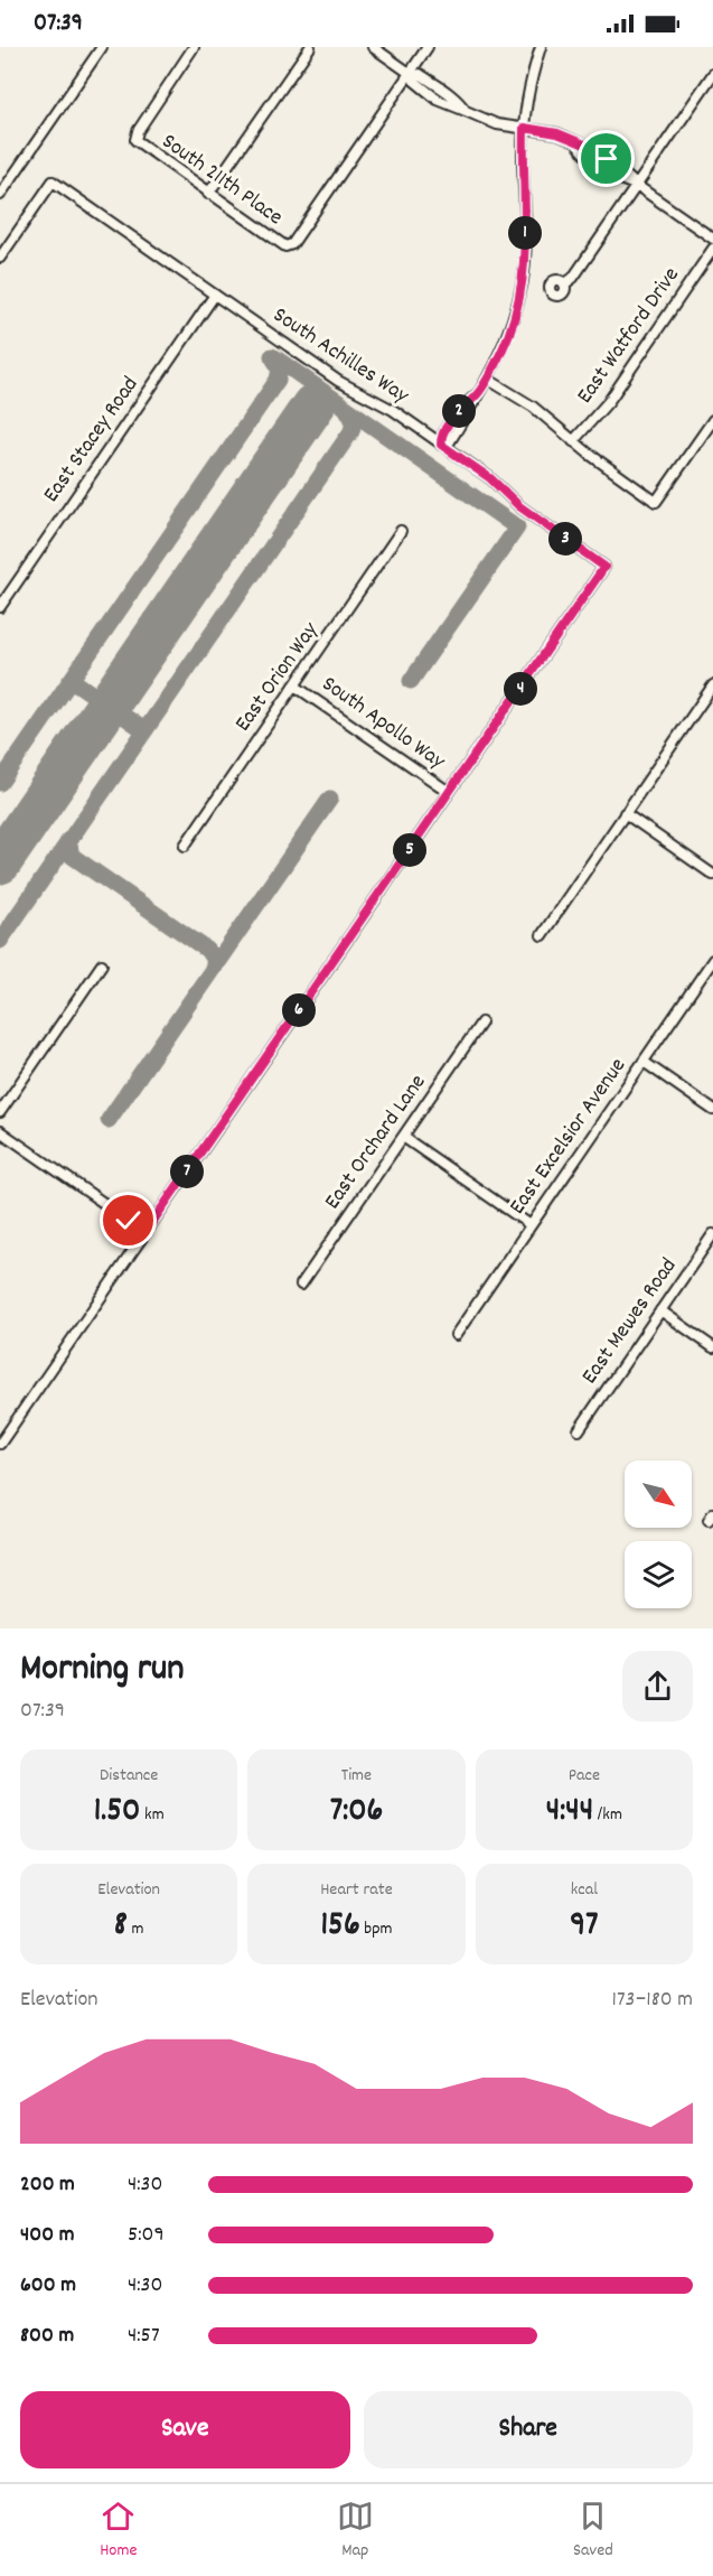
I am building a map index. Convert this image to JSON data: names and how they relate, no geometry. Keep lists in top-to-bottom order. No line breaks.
{"streets":{"street":["South 211th Place","East Watford Drive","South Achilles Way","East Stacey Road","East Orion Way","South Apollo Way","East Excelsior Avenue","East Orchard Lane","East Mewes Road"]},"crossings":[["South Achilles Way","East Stacey Road"],["South Achilles Way","South Apollo Way"],["East Orion Way","South Apollo Way"]],"north":"bottom right","page":{"status":"07:39","pins":["1","2","3","4","5","6","7"],"heading":["Morning run","07:39"],"stats":[["Distance","1.50 km"],["Time","7:06"],["Pace","4:44 /km"],["Elevation","8 m"],["Heart rate","156 bpm"],["kcal","97"]],"chart":["Elevation","173–180 m"],"list":[{"name":"200 m","note":"4:30"},{"name":"400 m","note":"5:09"},{"name":"600 m","note":"4:30"},{"name":"800 m","note":"4:57"}],"buttons":["Save","Share"],"tabs":["Home","Map","Saved"]}}
